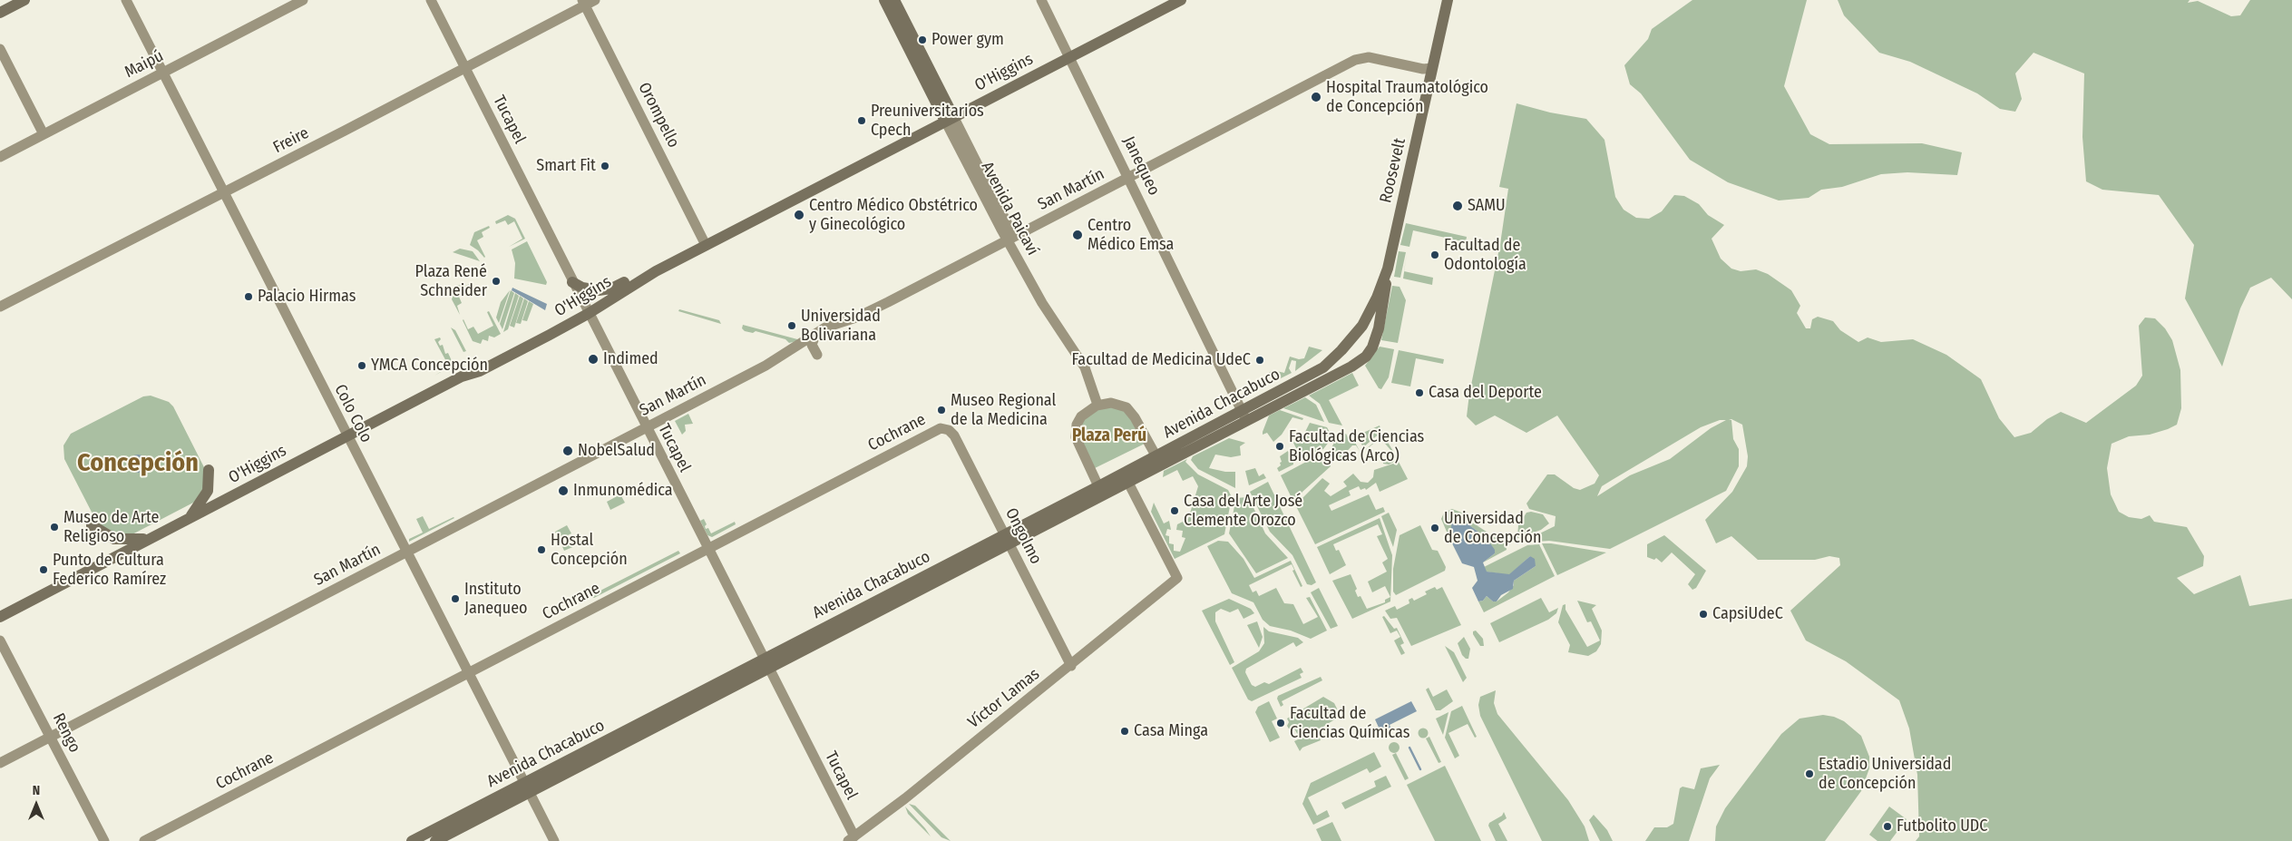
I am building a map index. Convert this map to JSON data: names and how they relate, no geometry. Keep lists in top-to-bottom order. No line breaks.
{"streets":{"main road":["Maipú","O'Higgins","Orompello","Tucapel","Freire","Janequeo","Roosevelt","San Martín","Avenida Paicaví","Avenida Chacabuco","Colo Colo","Cochrane","Ongolmo","Víctor Lamas","Rengo"]},"crossings":[["Maipú","Colo Colo"],["O'Higgins","Orompello"],["O'Higgins","Tucapel"],["O'Higgins","Janequeo"],["O'Higgins","Avenida Paicaví"],["O'Higgins","Colo Colo"],["Orompello","Freire"],["Tucapel","Freire"],["Tucapel","San Martín"],["Tucapel","Avenida Chacabuco"],["Tucapel","Cochrane"],["Tucapel","Víctor Lamas"],["Freire","Colo Colo"],["Janequeo","San Martín"],["Janequeo","Avenida Chacabuco"],["Roosevelt","San Martín"],["Roosevelt","Avenida Chacabuco"],["San Martín","Avenida Paicaví"],["San Martín","Colo Colo"],["San Martín","Rengo"],["Avenida Paicaví","Avenida Chacabuco"],["Avenida Chacabuco","Colo Colo"],["Avenida Chacabuco","Ongolmo"],["Avenida Chacabuco","Víctor Lamas"],["Colo Colo","Cochrane"],["Cochrane","Ongolmo"],["Ongolmo","Víctor Lamas"]],"districts":["Plaza Perú","Concepción"],"places":["Power gym","Hospital Traumatológico de Concepción","Preuniversitarios Cpech","Smart Fit","SAMU","Centro Médico Obstétrico y Ginecológico","Centro Médico Emsa","Facultad de Odontología","Plaza René Schneider","Palacio Hirmas","Universidad Bolivariana","Indimed","Facultad de Medicina UdeC","YMCA Concepción","Casa del Deporte","Museo Regional de la Medicina","Facultad de Ciencias Biológicas (Arco)","NobelSalud","Inmunomédica","Casa del Arte José Clemente Orozco","Museo de Arte Religioso","Universidad de Concepción","Hostal Concepción","Punto de Cultura Federico Ramírez","Instituto Janequeo","CapsiUdeC","Facultad de Ciencias Químicas","Casa Minga","Estadio Universidad de Concepción","Futbolito UDC"],"north":"top"}
